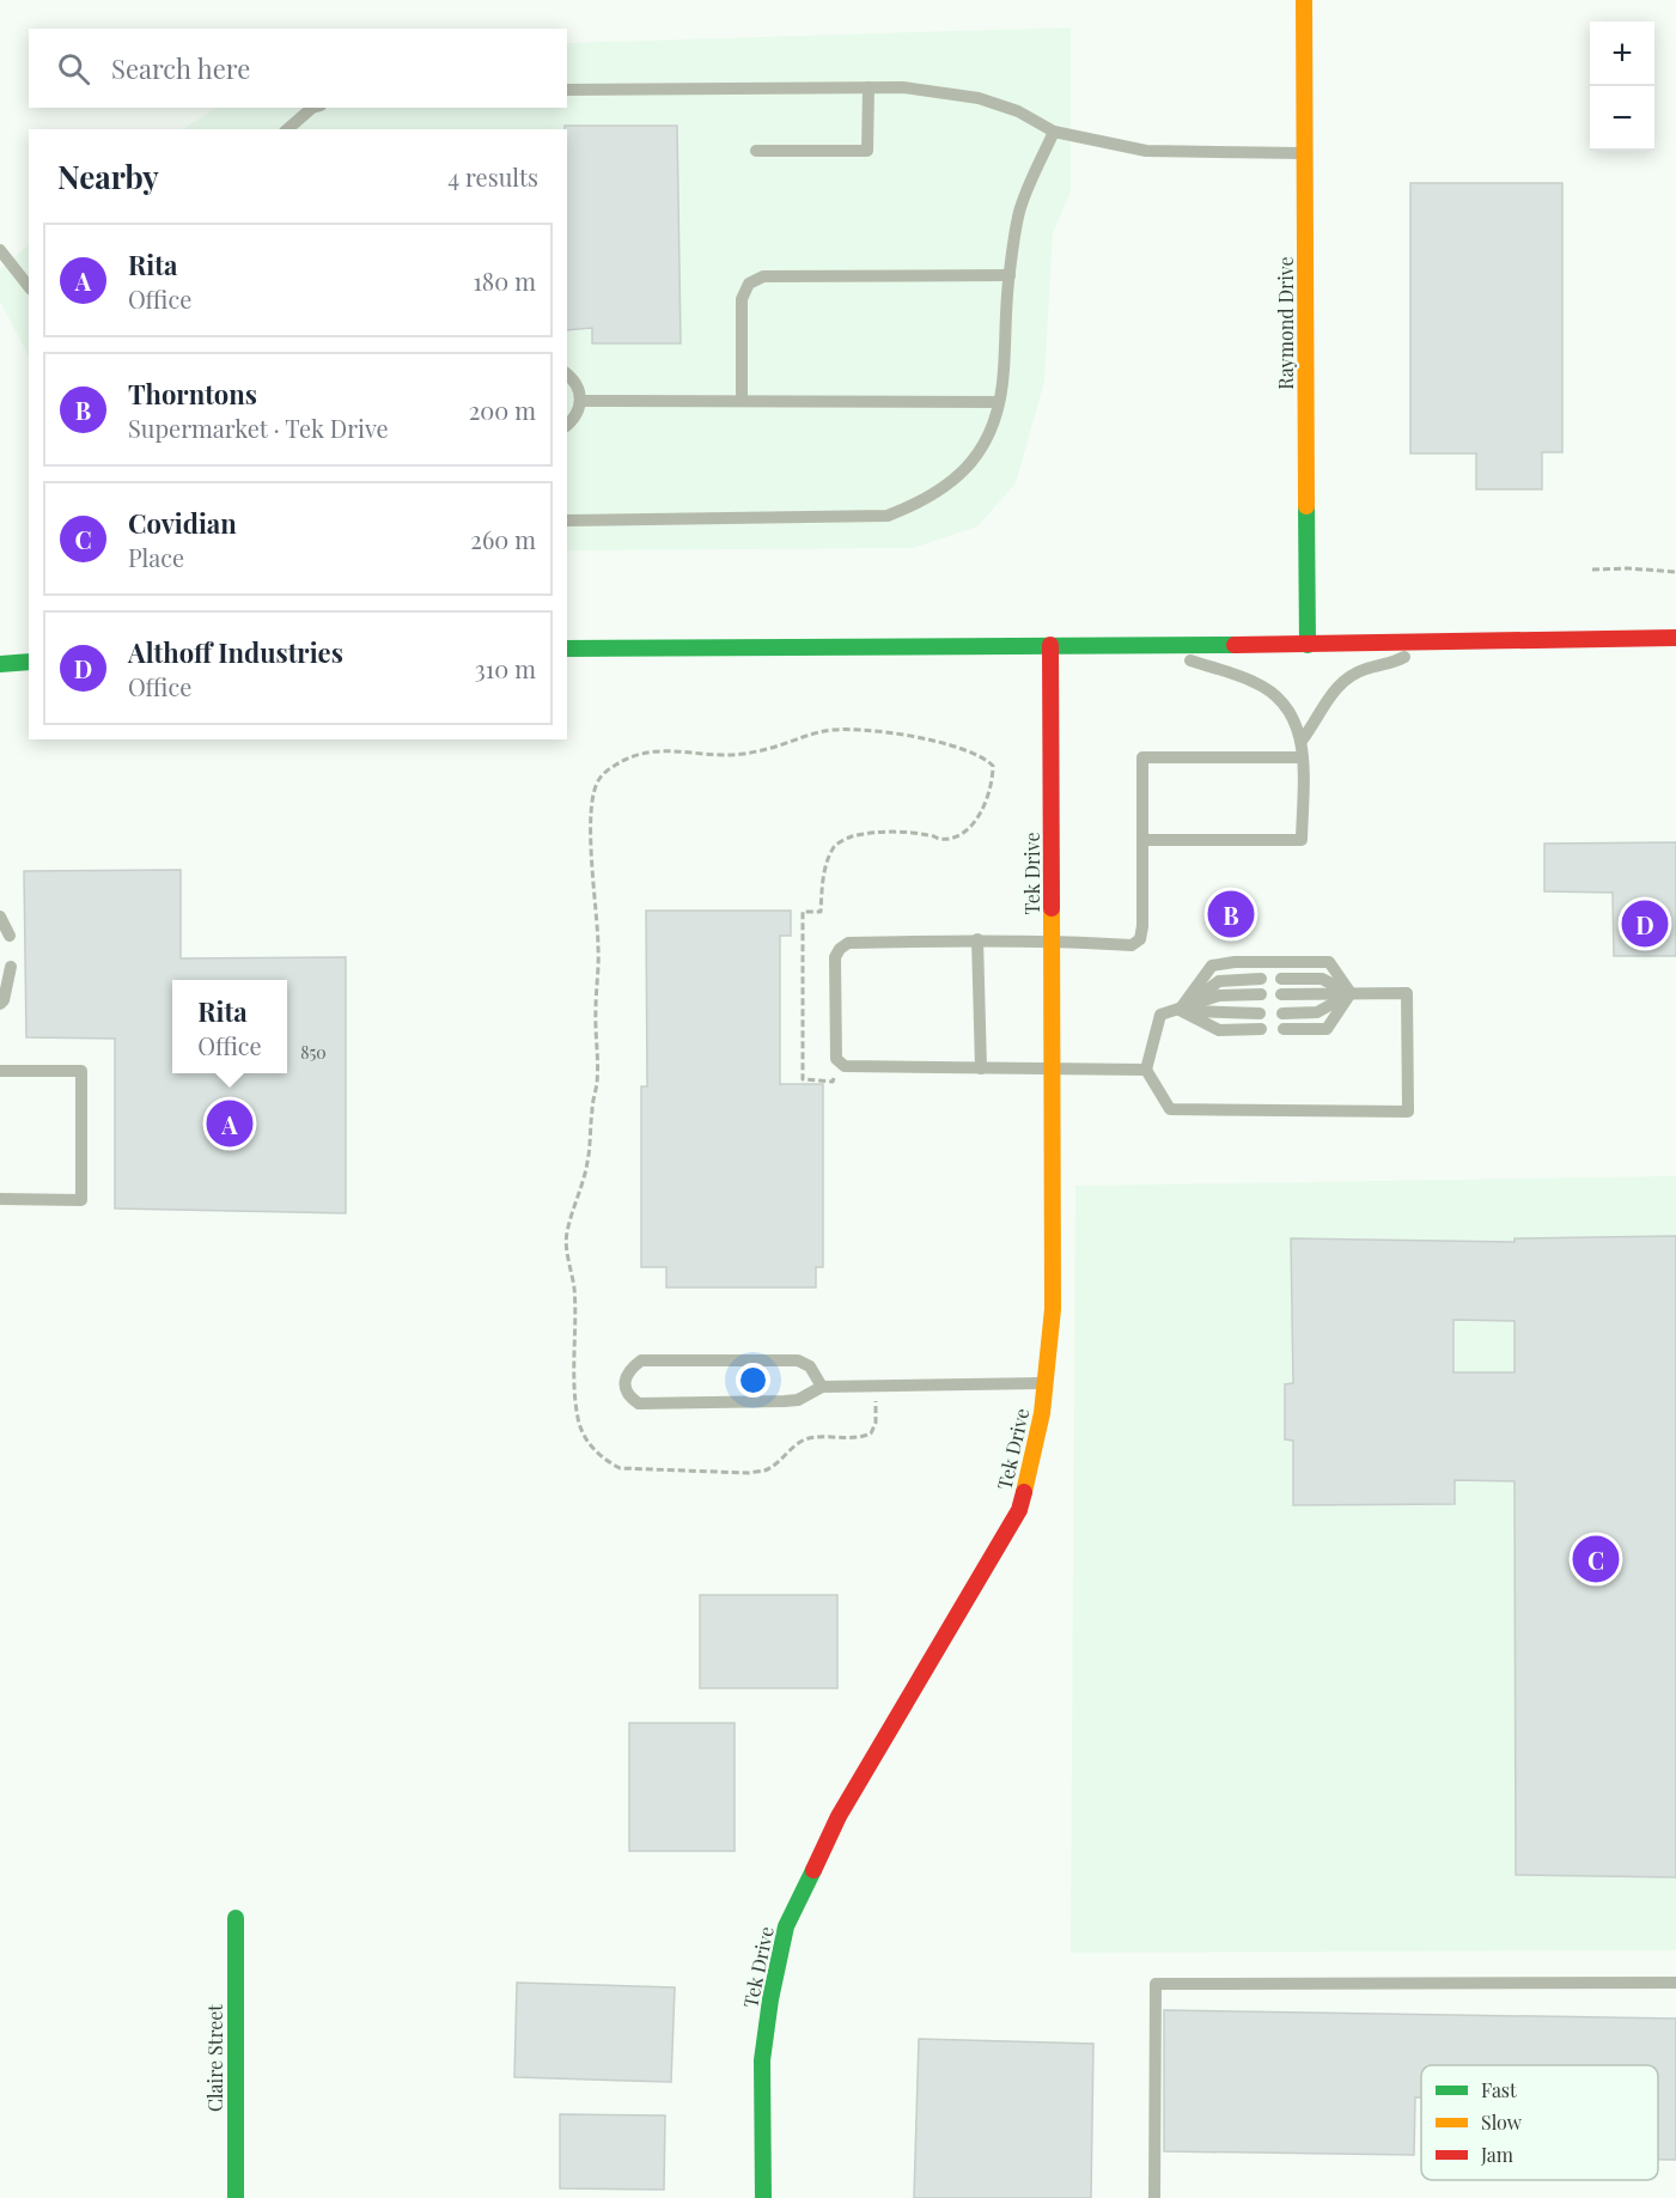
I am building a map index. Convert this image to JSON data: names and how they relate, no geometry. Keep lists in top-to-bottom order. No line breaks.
{"streets":{"street":["Raymond Drive","Tek Drive","Claire Street"]},"house_numbers":["850"],"legend":["Fast","Slow","Jam"],"page":{"map_buttons":["+","−"],"search":"Search here","heading":["Nearby","4 results"],"list":[{"mark":"A","name":"Rita","note":"Office","value":"180 m"},{"mark":"B","name":"Thorntons","note":"Supermarket · Tek Drive","value":"200 m"},{"mark":"C","name":"Covidian","note":"Place","value":"260 m"},{"mark":"D","name":"Althoff Industries","note":"Office","value":"310 m"}],"pins":["B","D","A","C"],"popup":["Rita","Office"]}}
